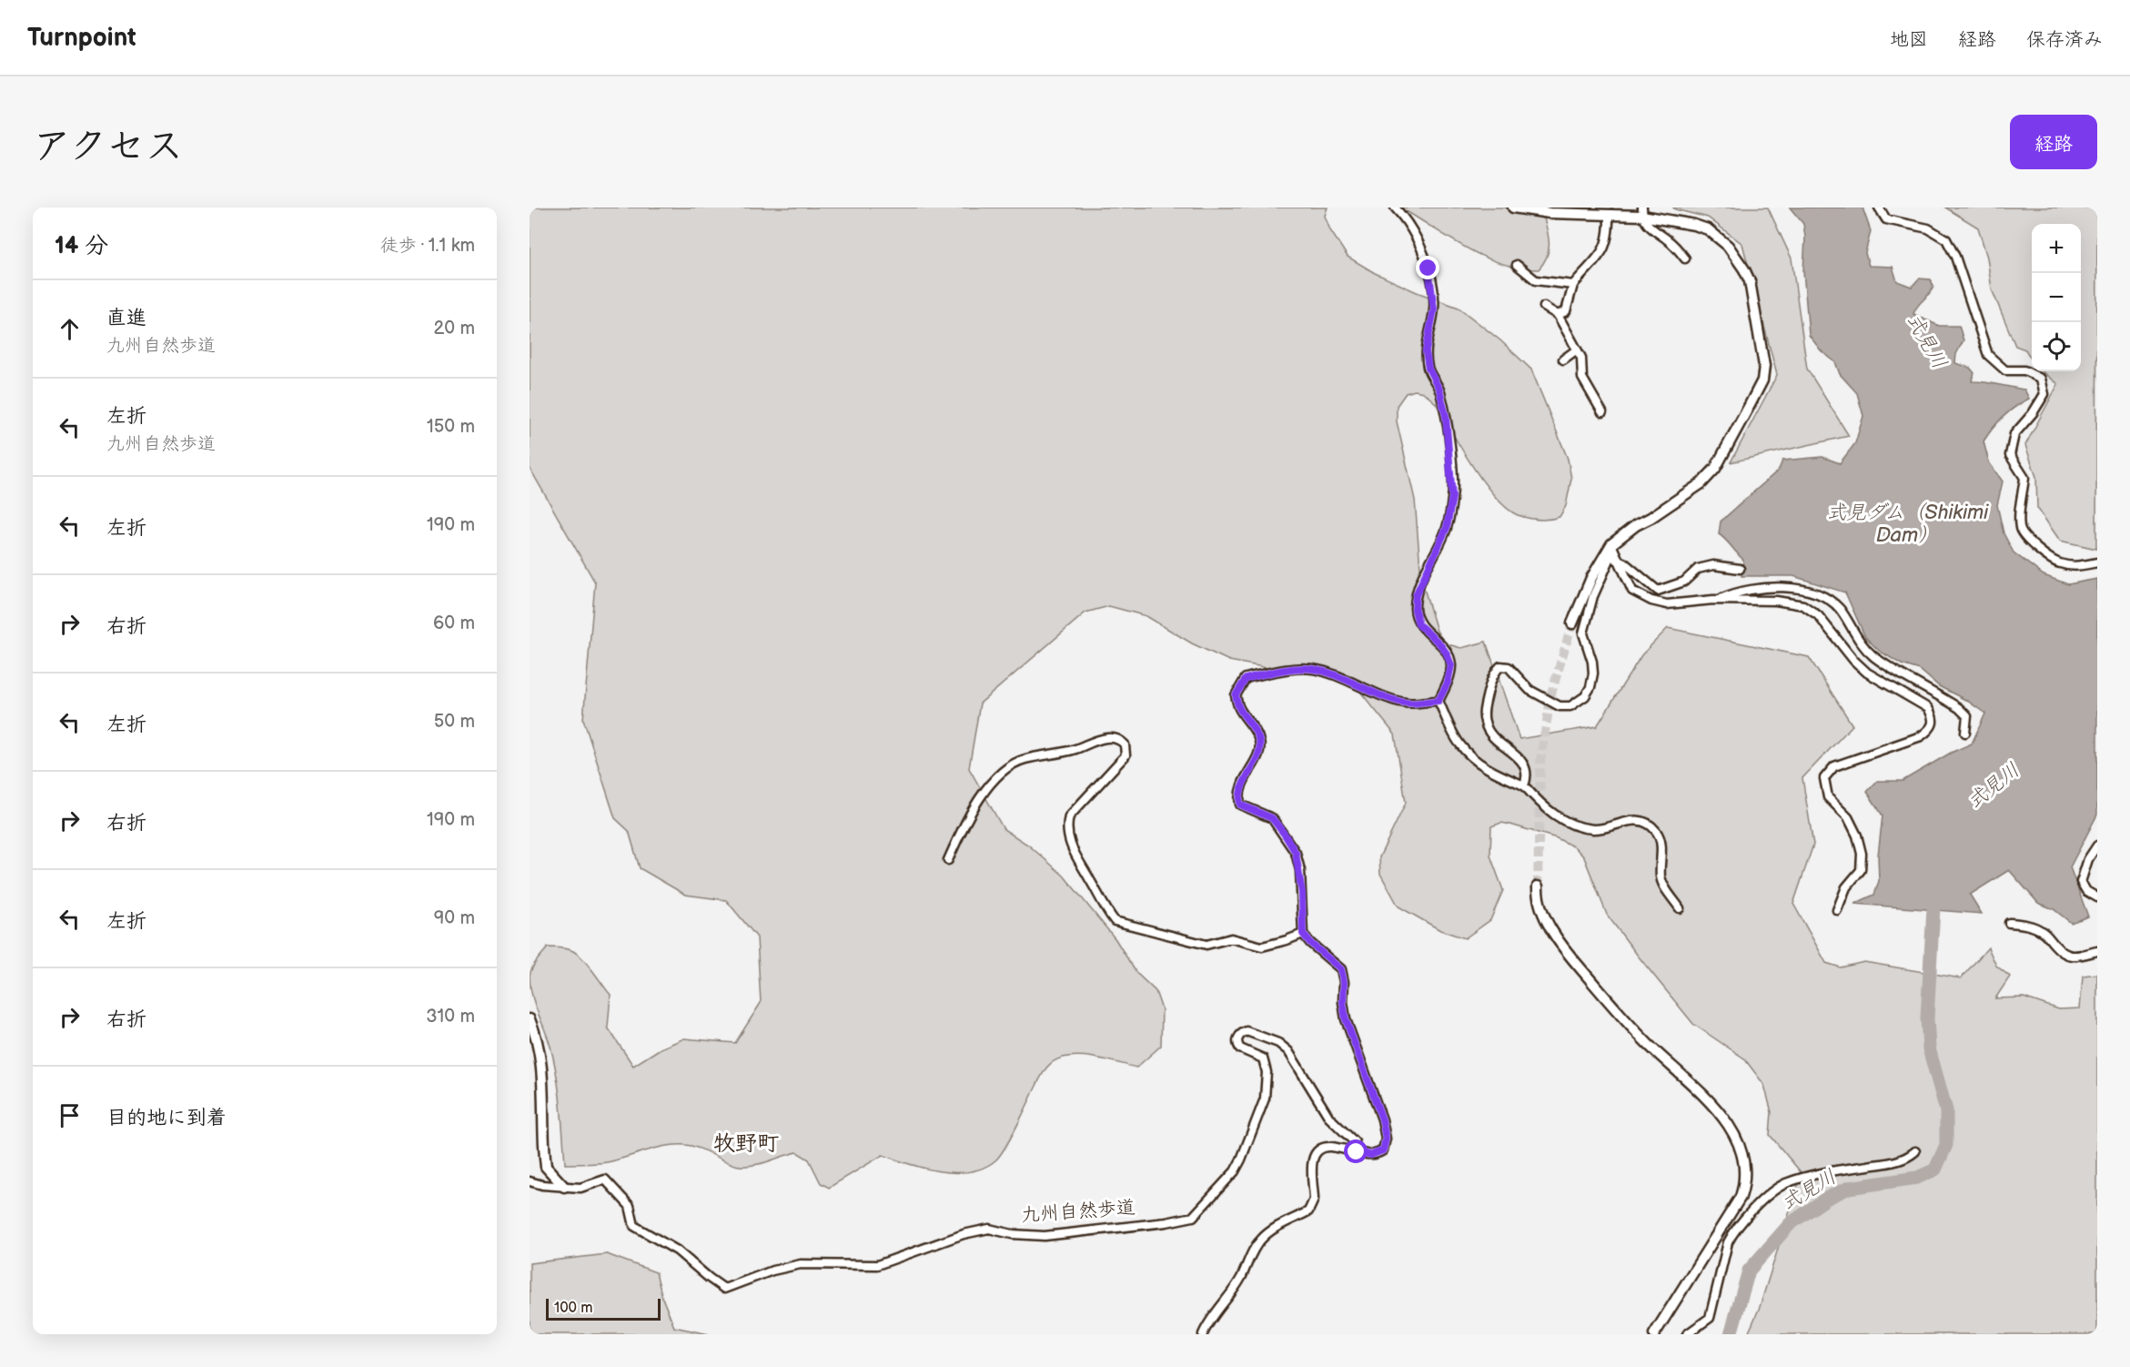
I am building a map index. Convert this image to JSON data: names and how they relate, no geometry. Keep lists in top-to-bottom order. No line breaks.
{"streets":{"street":["九州自然歩道"]},"districts":["牧野町"],"water":["式見川","式見ダム（Shikimi Dam）"],"scale_bar":"100 m","page":{"header":"Turnpoint","nav":["地図","経路","保存済み"],"title":"アクセス","buttons":"経路","heading":["14 分","徒歩 · 1.1 km"],"map_buttons":["+","−"],"list":[["直進","九州自然歩道","20 m"],["左折","九州自然歩道","150 m"],["左折","190 m"],["右折","60 m"],["左折","50 m"],["右折","190 m"],["左折","90 m"],["右折","310 m"],"目的地に到着"],"scale":"100 m"}}
